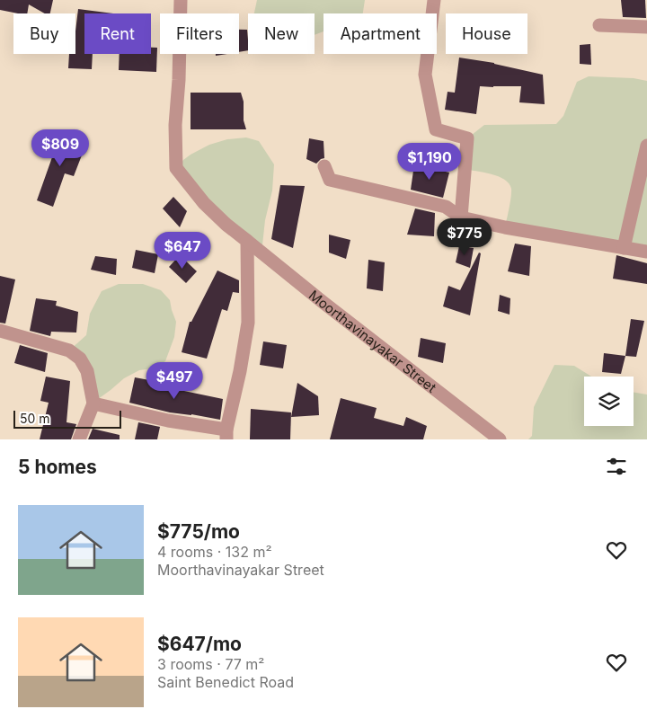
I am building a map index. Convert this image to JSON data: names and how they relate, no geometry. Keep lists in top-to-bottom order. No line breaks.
{"streets":{"street":["Moorthavinayakar Street"]},"scale_bar":"50 m","page":{"chip":["Buy","Rent","Filters","New","Apartment","House"],"price":["$809","$1,190","$775","$647","$497"],"scale":"50 m","heading":"5 homes","list":[{"name":"$775/mo","note":"4 rooms · 132 m² · Moorthavinayakar Street"},{"name":"$647/mo","note":"3 rooms · 77 m² · Saint Benedict Road"}]}}
